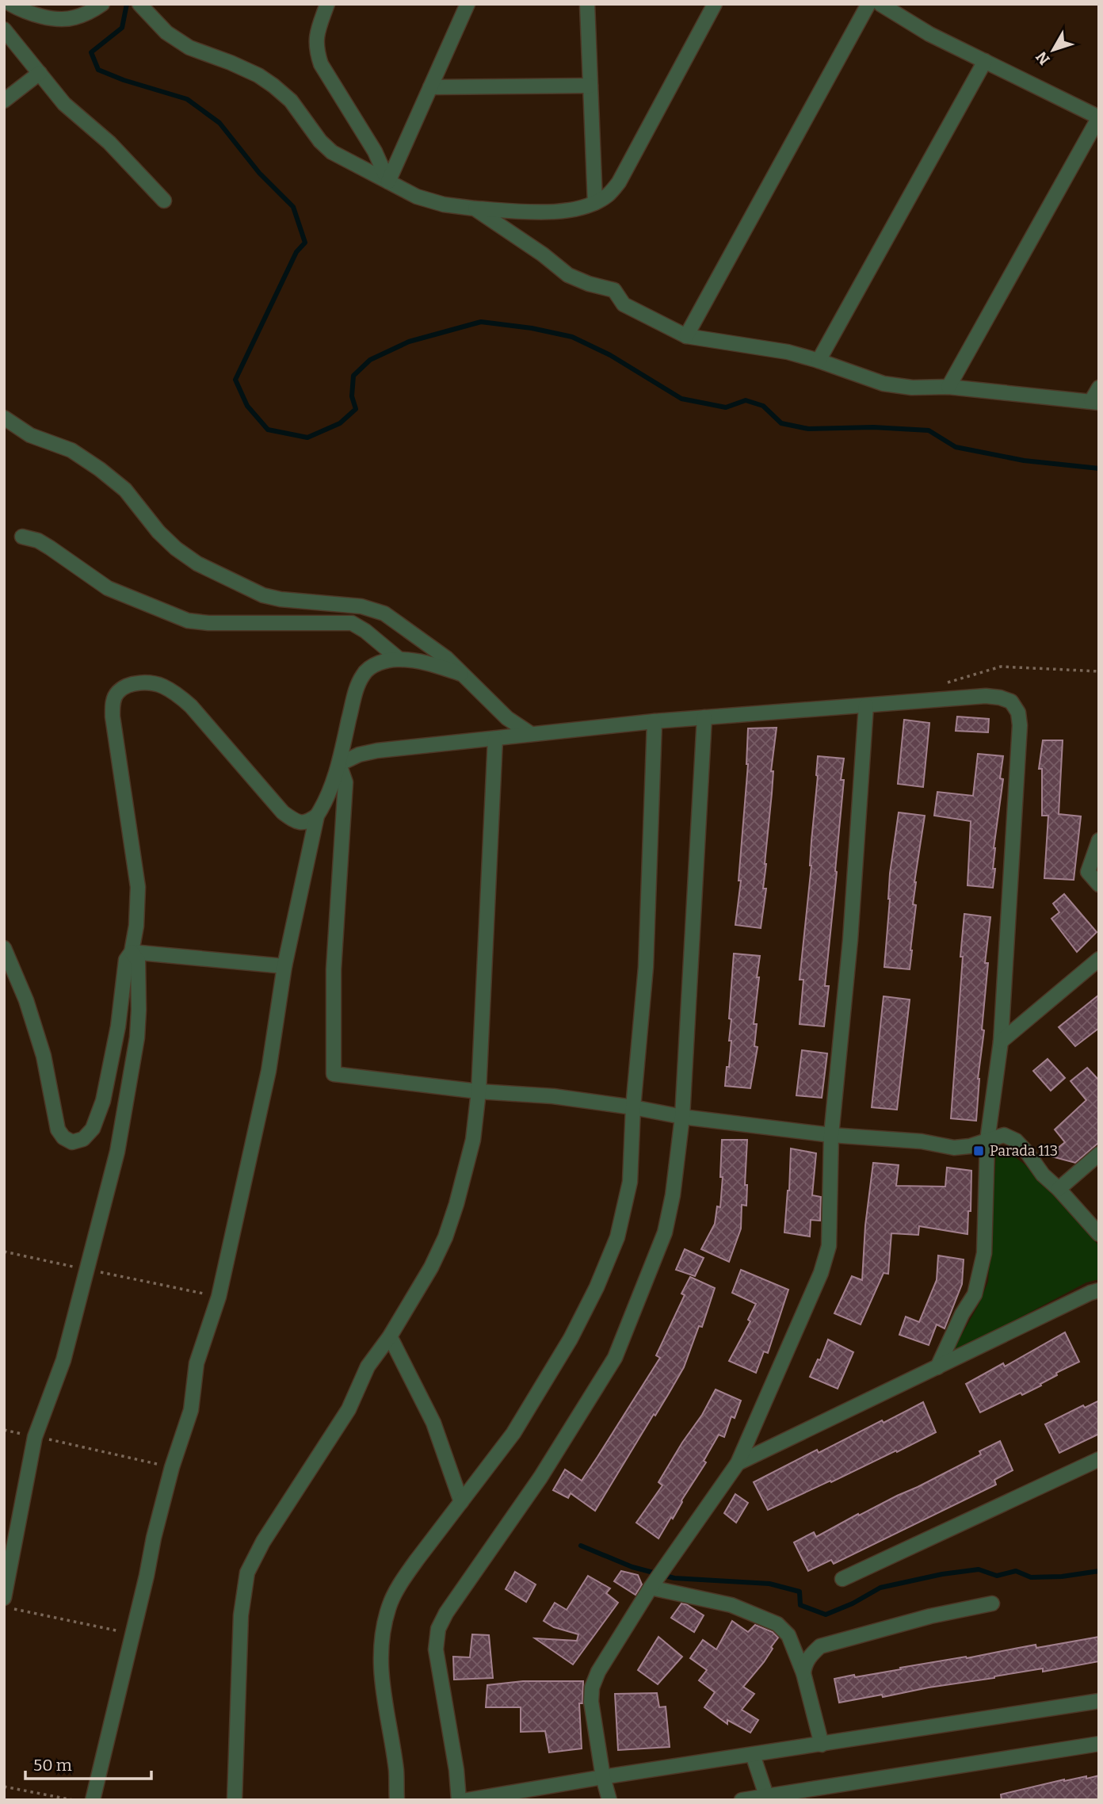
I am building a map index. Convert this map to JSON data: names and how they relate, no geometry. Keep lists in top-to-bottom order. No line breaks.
{"places":{"transit":["Parada 113"]},"scale_bar":"50 m","north":"bottom left"}
